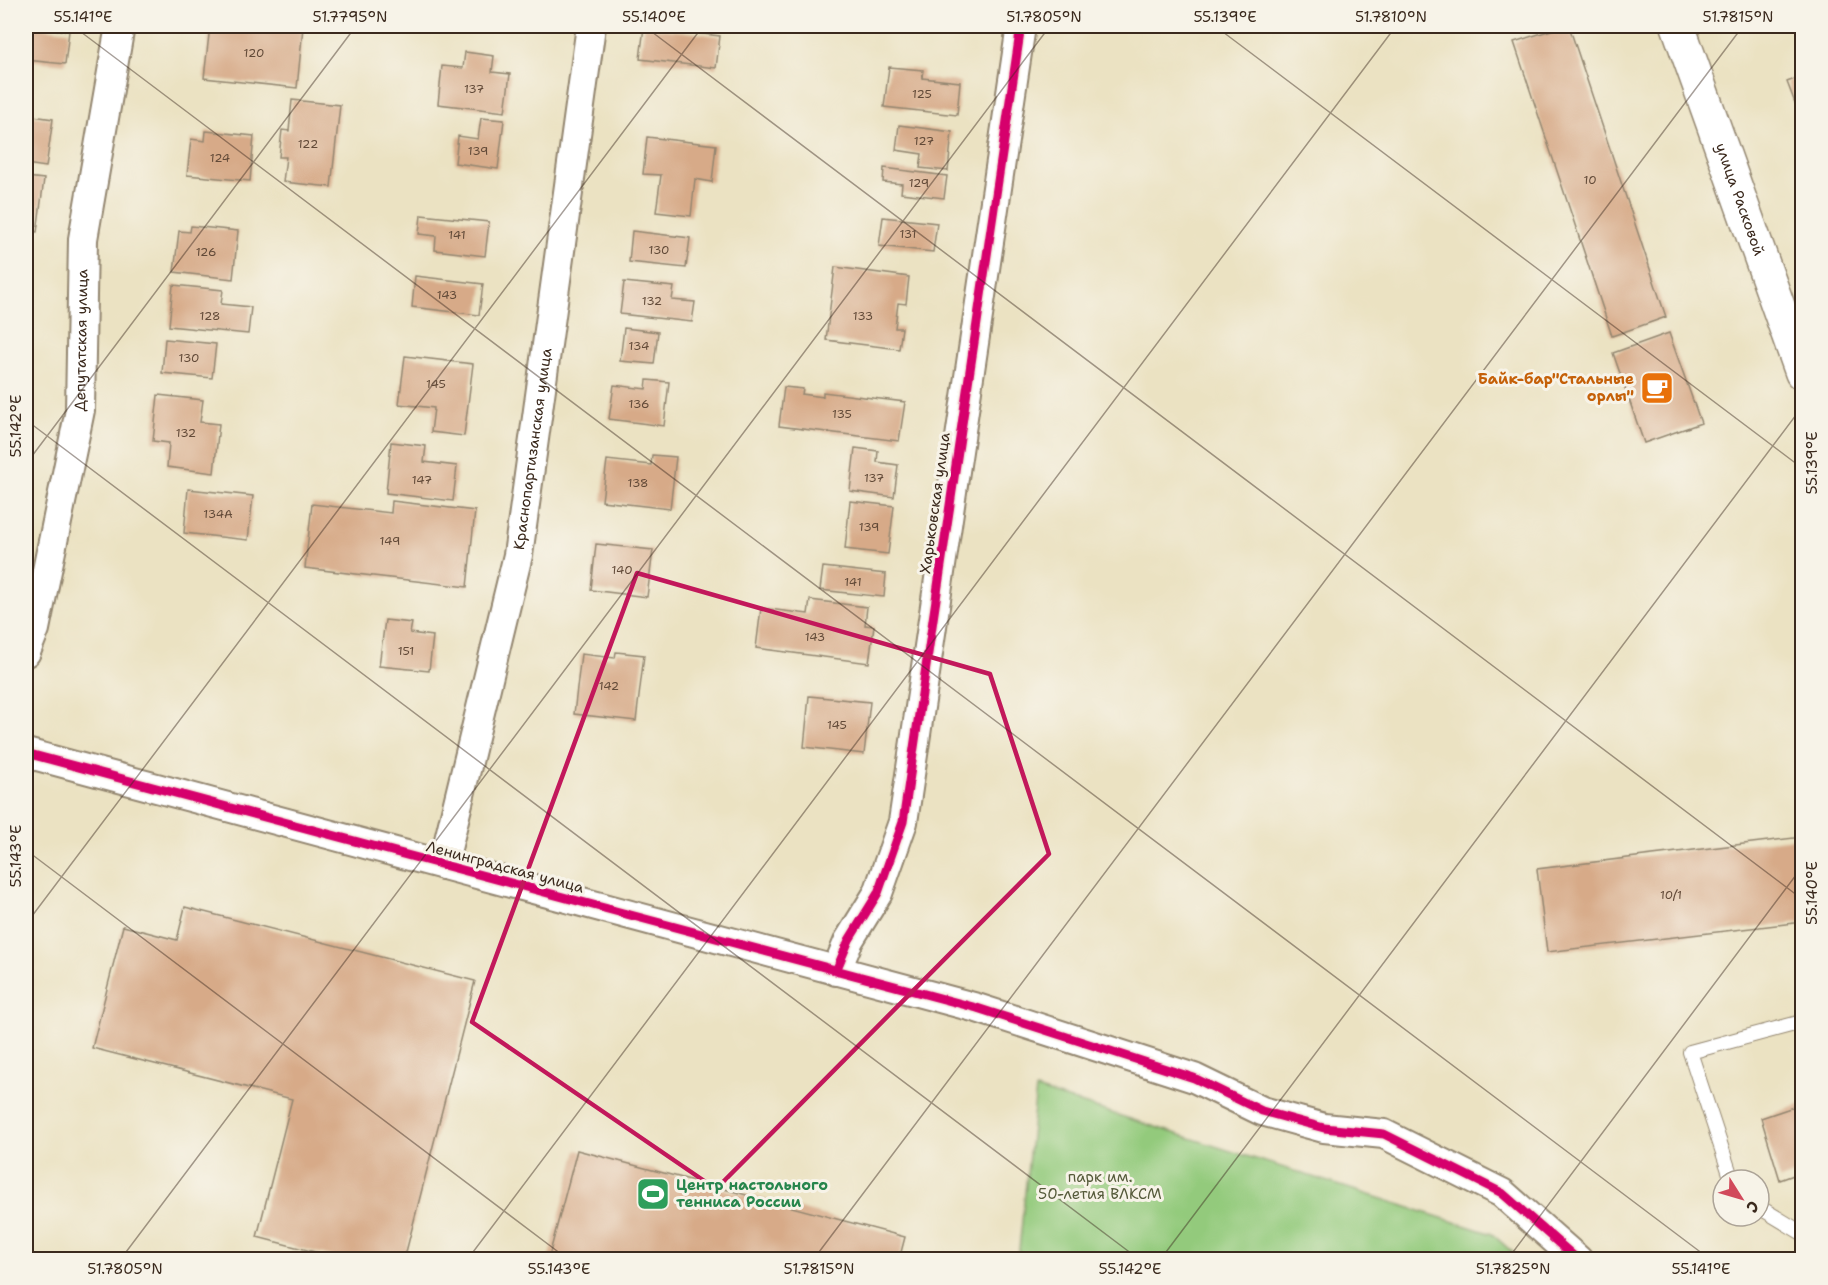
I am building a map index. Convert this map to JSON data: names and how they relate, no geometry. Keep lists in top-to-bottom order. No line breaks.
{"streets":{"street":["улица Расковой","Депутатская улица","Краснопартизанская улица","Харьковская улица","Ленинградская улица"]},"crossings":[["Краснопартизанская улица","Ленинградская улица"],["Харьковская улица","Ленинградская улица"]],"parks":["парк им. 50-летия ВЛКСМ"],"places":{"cafe":["Байк-бар\"Стальные орлы\""],"sports":["Центр настольного тенниса России"]},"house_numbers":["120","137","125","127","122","139","124","10","129","131","141","130","126","143","132","128","133","134","130","145","136","135","132","137","147","138","134А","139","149","140","141","143","151","142","145","10/1"],"north":"bottom right","coordinates":["55.141°E","51.7795°N","55.140°E","51.7805°N","55.139°E","51.7810°N","51.7815°N","55.142°E","55.143°E","51.7825°N"]}
